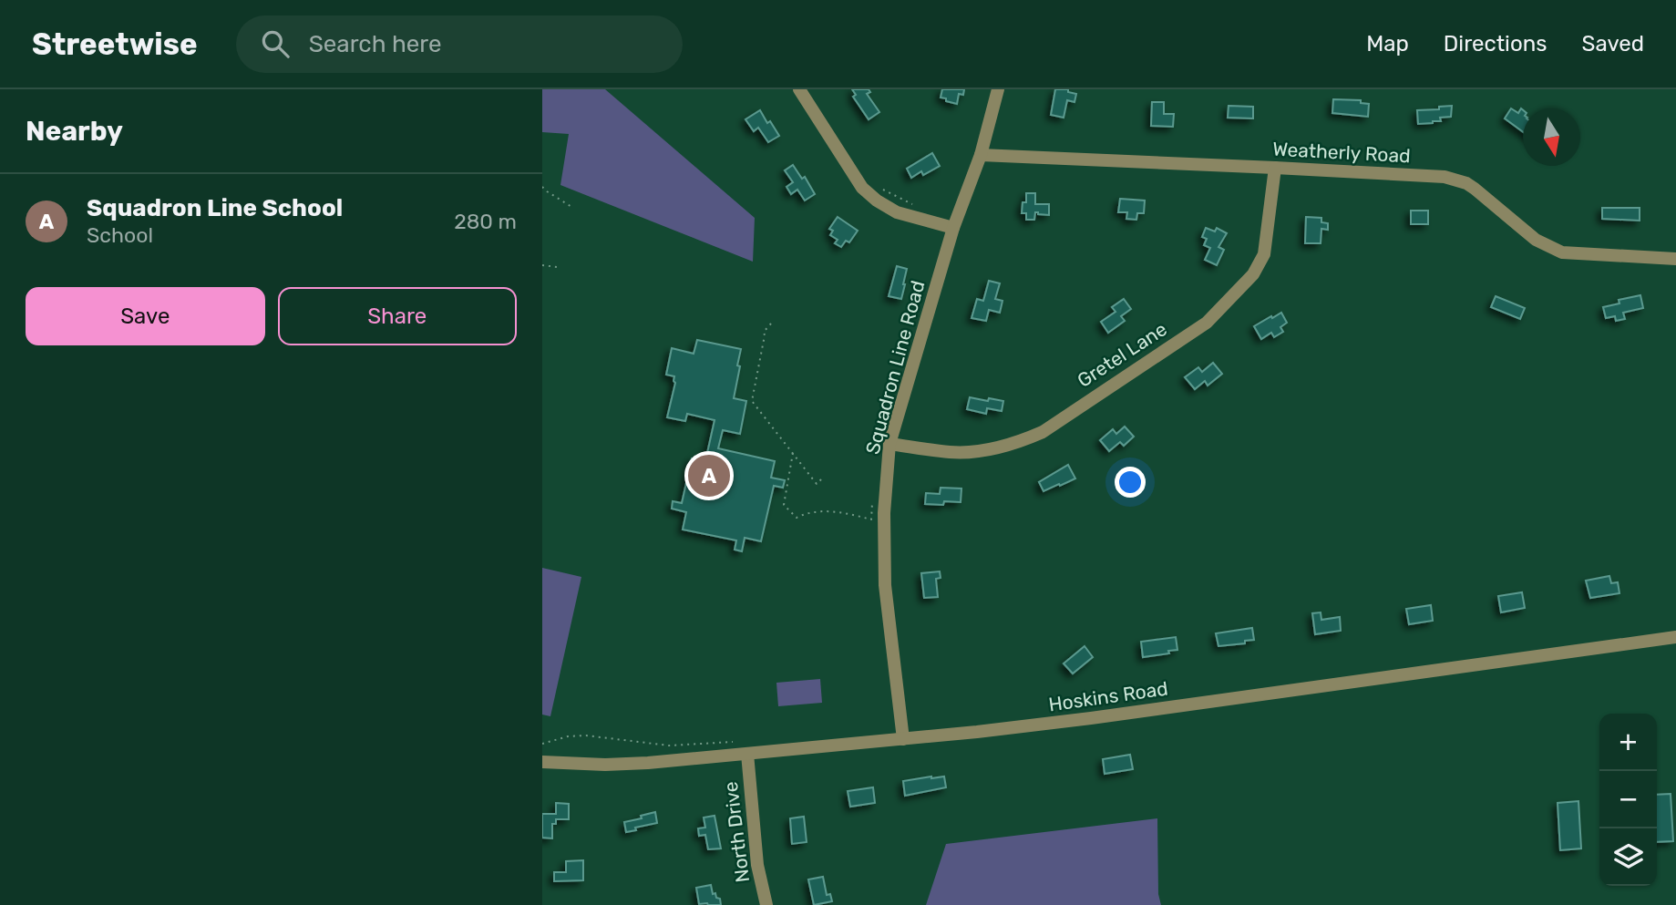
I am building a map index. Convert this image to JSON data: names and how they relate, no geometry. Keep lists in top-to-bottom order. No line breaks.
{"streets":{"street":["Weatherly Road","Gretel Lane","Squadron Line Road","Hoskins Road","North Drive"]},"crossings":[["Weatherly Road","Gretel Lane"],["Weatherly Road","Squadron Line Road"],["Gretel Lane","Squadron Line Road"],["Squadron Line Road","Hoskins Road"],["Hoskins Road","North Drive"]],"north":"bottom","page":{"header":"Streetwise","search":"Search here","nav":["Map","Directions","Saved"],"heading":"Nearby","list":[{"mark":"A","name":"Squadron Line School","note":"School","value":"280 m"}],"buttons":["Save","Share"],"pins":"A","map_buttons":["+","−"]}}
